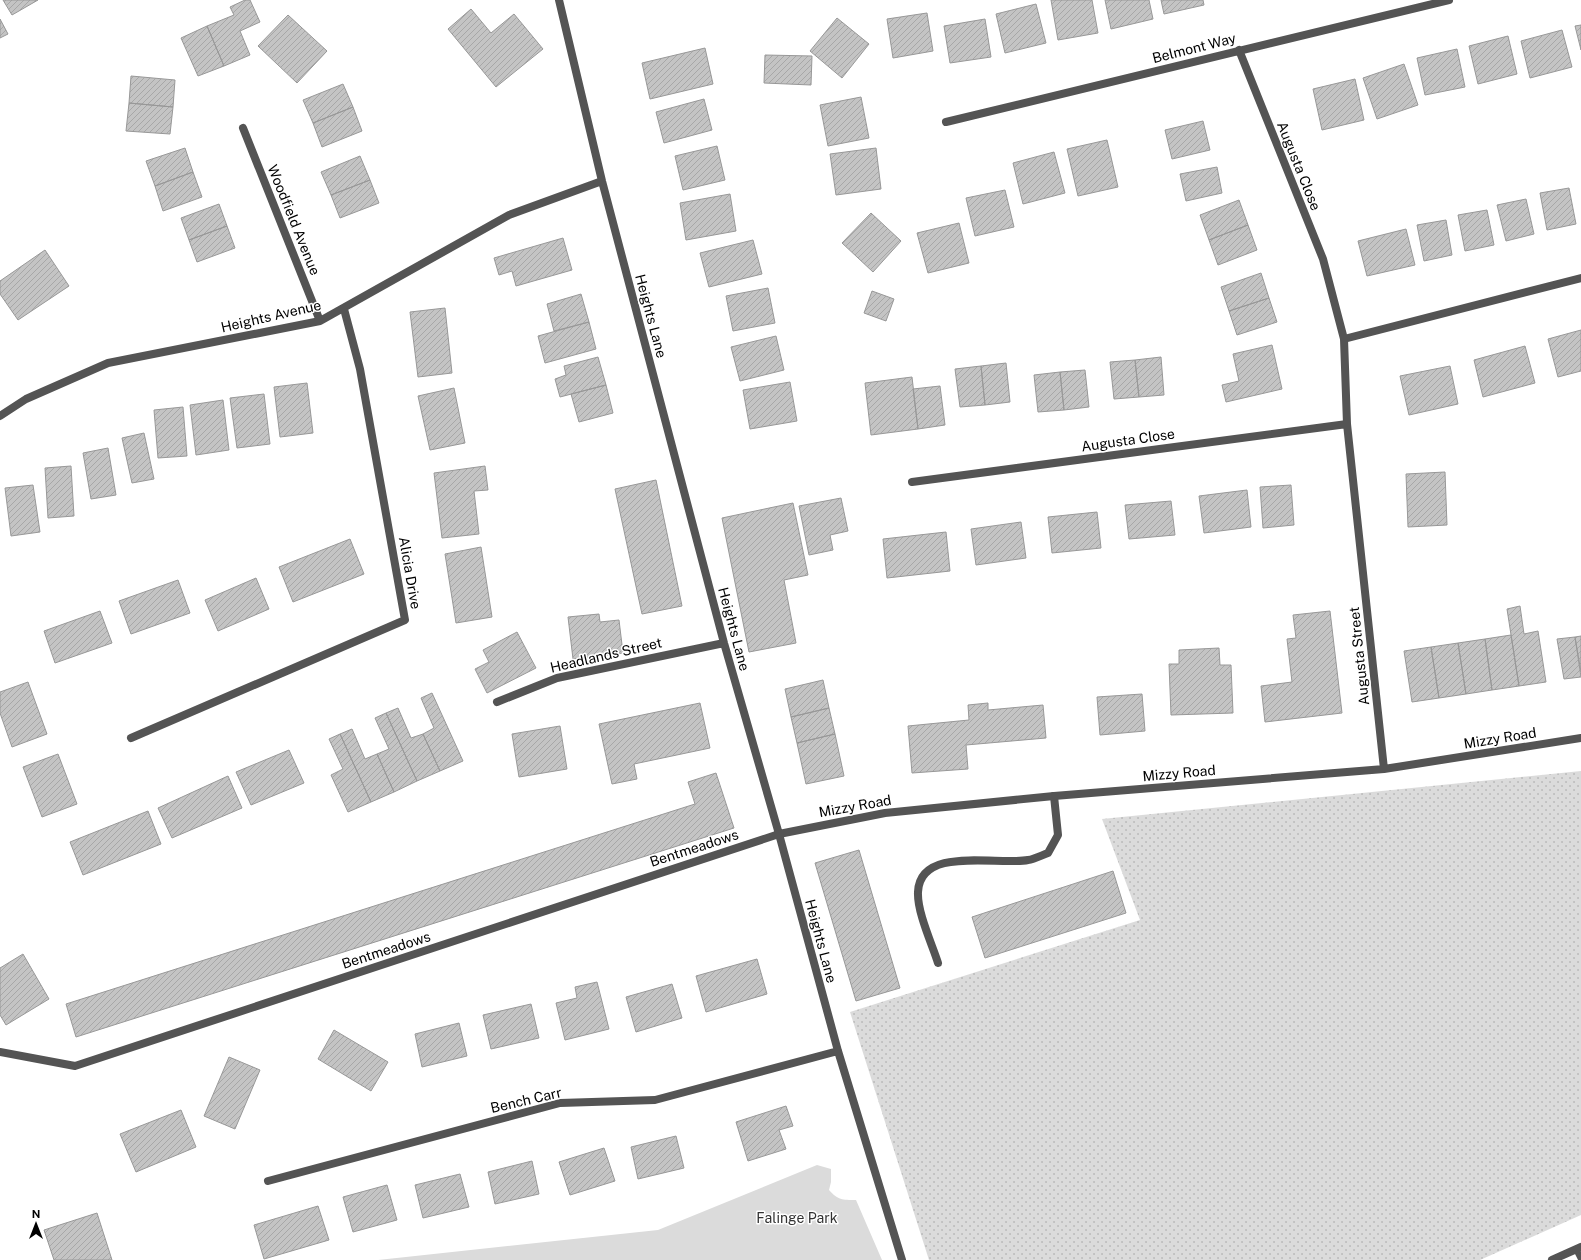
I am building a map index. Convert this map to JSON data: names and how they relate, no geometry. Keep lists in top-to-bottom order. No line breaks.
{"streets":{"street":["Belmont Way","Augusta Close","Woodfield Avenue","Heights Avenue","Heights Lane","Alicia Drive","Headlands Street","Augusta Street","Mizzy Road","Bentmeadows","Bench Carr"]},"crossings":[["Belmont Way","Augusta Close"],["Augusta Close","Augusta Street"],["Woodfield Avenue","Heights Avenue"],["Heights Avenue","Heights Lane"],["Heights Avenue","Alicia Drive"],["Heights Lane","Headlands Street"],["Heights Lane","Mizzy Road"],["Heights Lane","Bentmeadows"],["Heights Lane","Bench Carr"],["Augusta Street","Mizzy Road"],["Mizzy Road","Bentmeadows"]],"parks":["Falinge Park"],"north":"top"}
